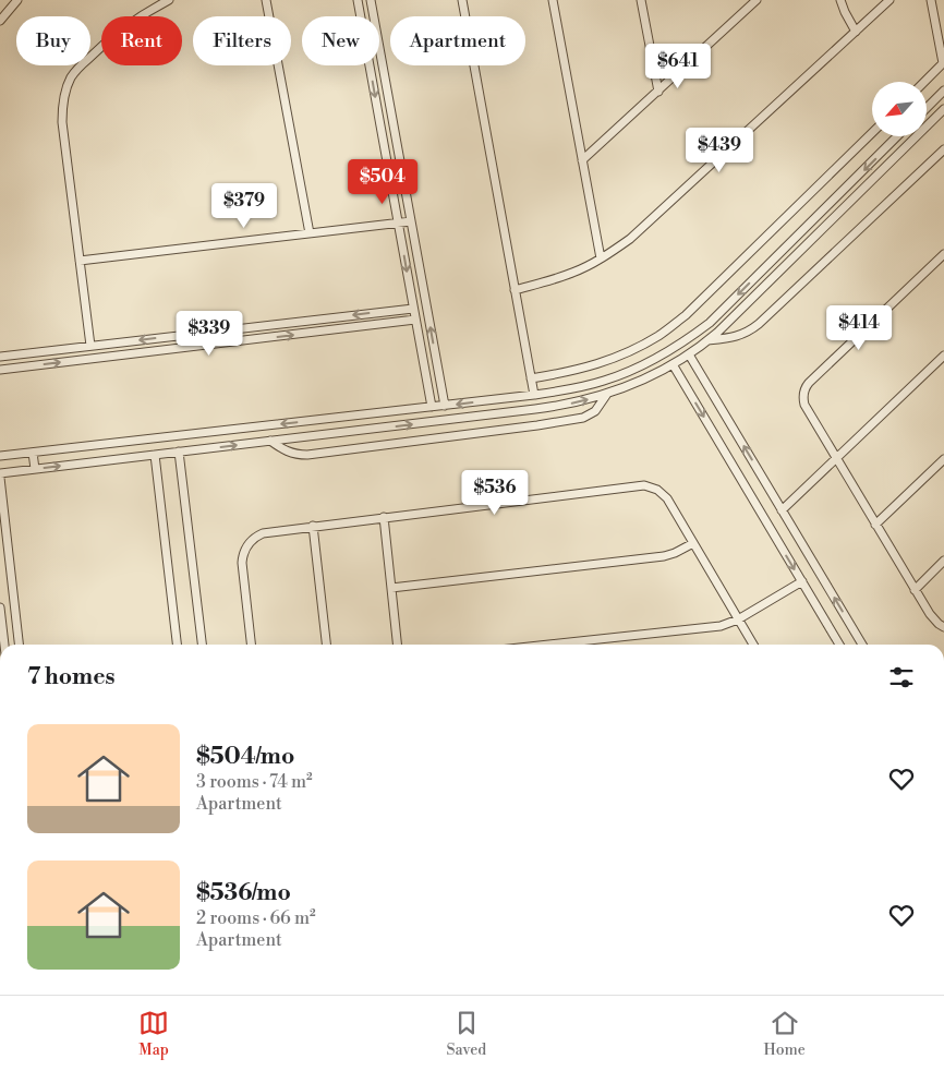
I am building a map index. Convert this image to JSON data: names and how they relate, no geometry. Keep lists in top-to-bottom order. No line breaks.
{"north":"bottom left","page":{"chip":["Buy","Rent","Filters","New","Apartment"],"price":["$641","$439","$504","$379","$414","$339","$536"],"heading":"7 homes","list":[{"name":"$504/mo","note":"3 rooms · 74 m² · Apartment"},{"name":"$536/mo","note":"2 rooms · 66 m² · Apartment"}],"tabs":["Map","Saved","Home"]}}
